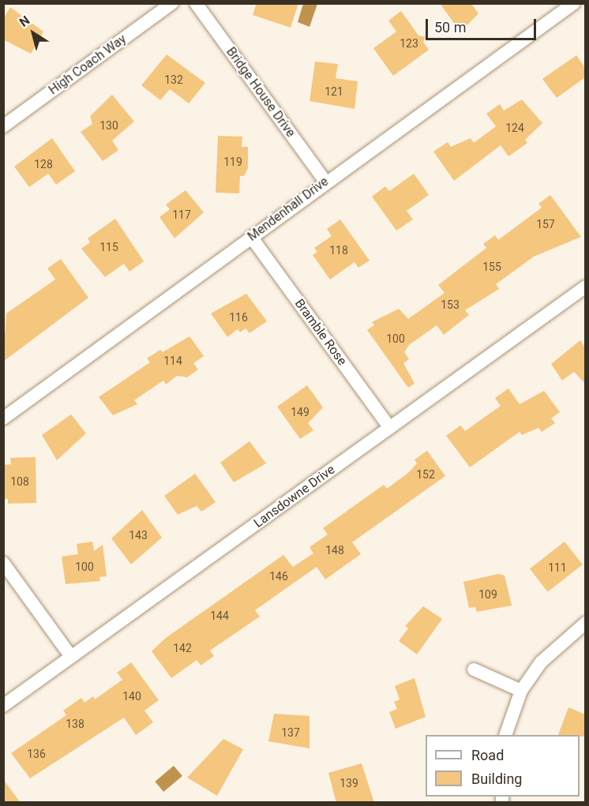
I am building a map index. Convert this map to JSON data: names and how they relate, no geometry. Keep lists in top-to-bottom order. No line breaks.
{"streets":{"street":["High Coach Way","Bridge House Drive","Mendenhall Drive","Bramble Rose","Lansdowne Drive"]},"crossings":[["Bridge House Drive","Mendenhall Drive"],["Mendenhall Drive","Bramble Rose"],["Bramble Rose","Lansdowne Drive"]],"house_numbers":["123","132","121","130","124","119","128","117","157","115","118","155","153","116","100","114","149","152","108","143","148","100","111","146","109","144","142","140","138","137","136","139"],"legend":["Road","Building"],"scale_bar":"50 m","north":"top left"}
